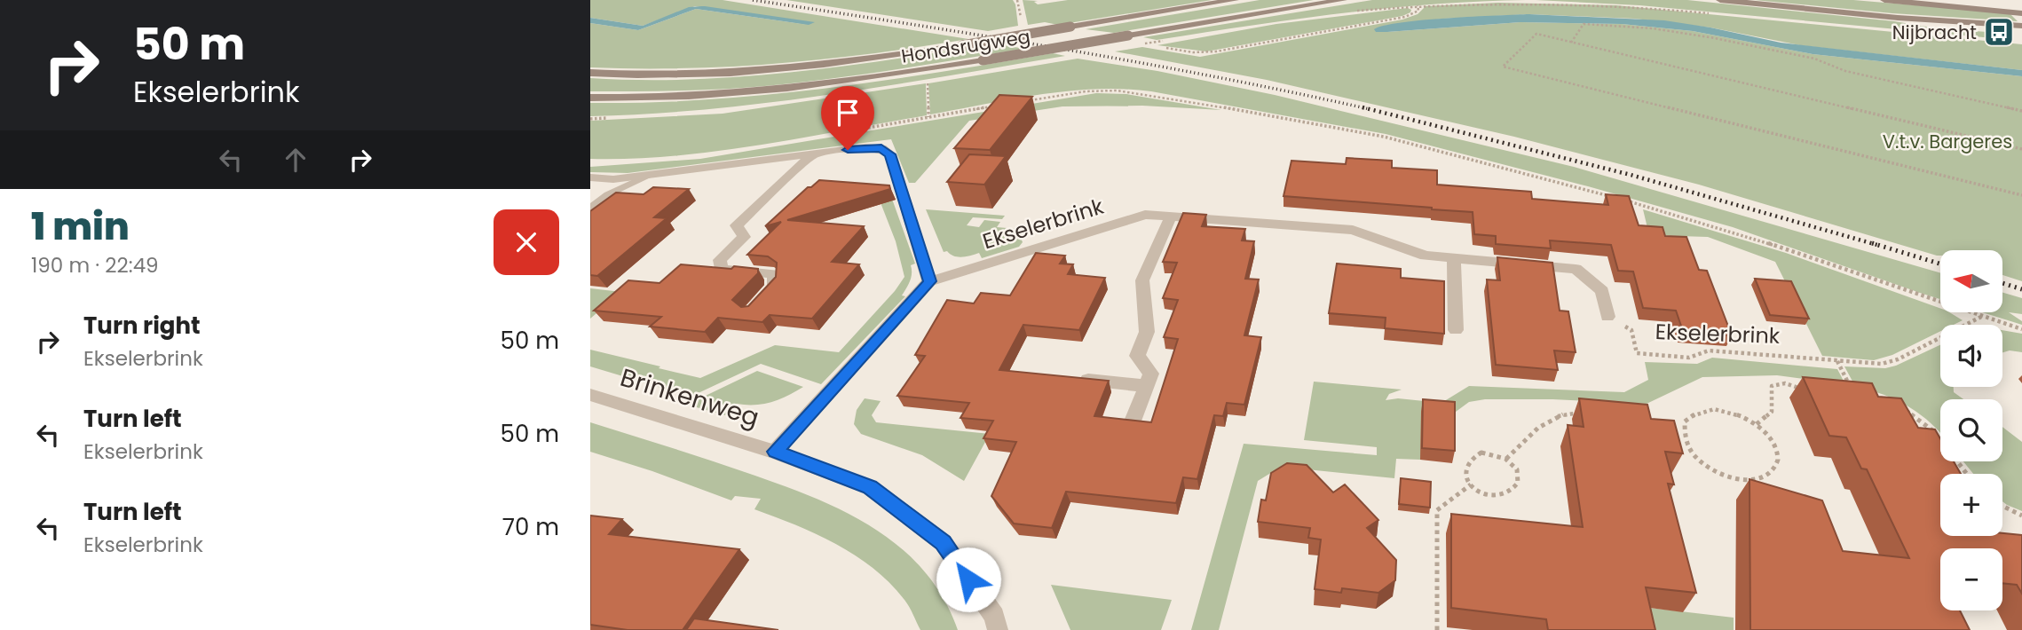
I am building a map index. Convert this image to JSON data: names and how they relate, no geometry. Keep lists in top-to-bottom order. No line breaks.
{"streets":{"main road":["Hondsrugweg"],"street":["Ekselerbrink","Brinkenweg"]},"parks":["V.t.v. Bargeres"],"places":{"bus stop":["Nijbracht"]},"north":"left","page":{"turn":["50 m","Ekselerbrink"],"heading":["1 min","190 m · 22:49"],"map_buttons":["+","−"],"list":[{"name":"Turn right","note":"Ekselerbrink","value":"50 m"},{"name":"Turn left","note":"Ekselerbrink","value":"50 m"},{"name":"Turn left","note":"Ekselerbrink","value":"70 m"}]}}
